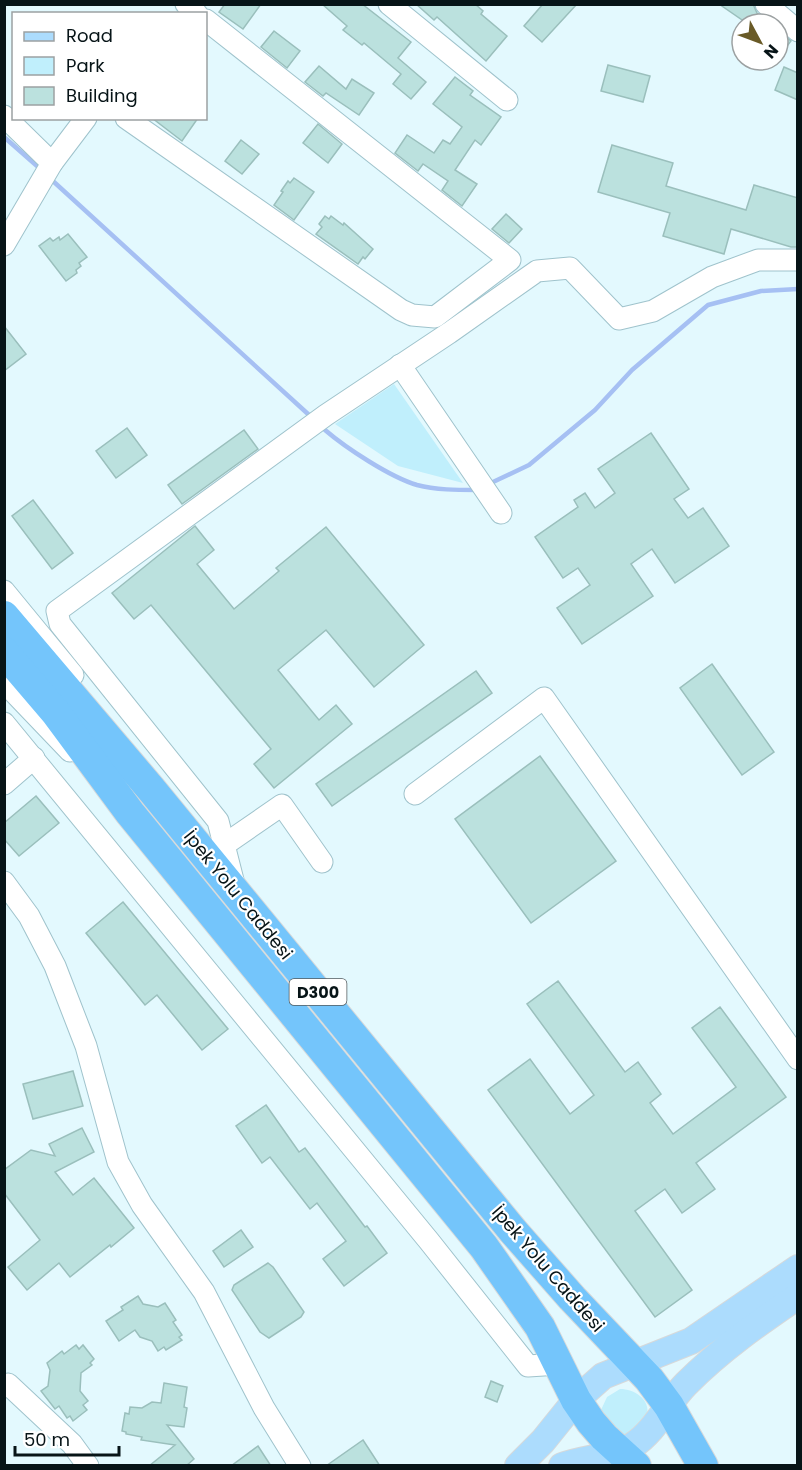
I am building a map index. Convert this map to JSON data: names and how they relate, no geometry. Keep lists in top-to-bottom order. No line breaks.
{"streets":{"highway":["İpek Yolu Caddesi","D300"]},"legend":["Road","Park","Building"],"scale_bar":"50 m","north":"bottom right"}
